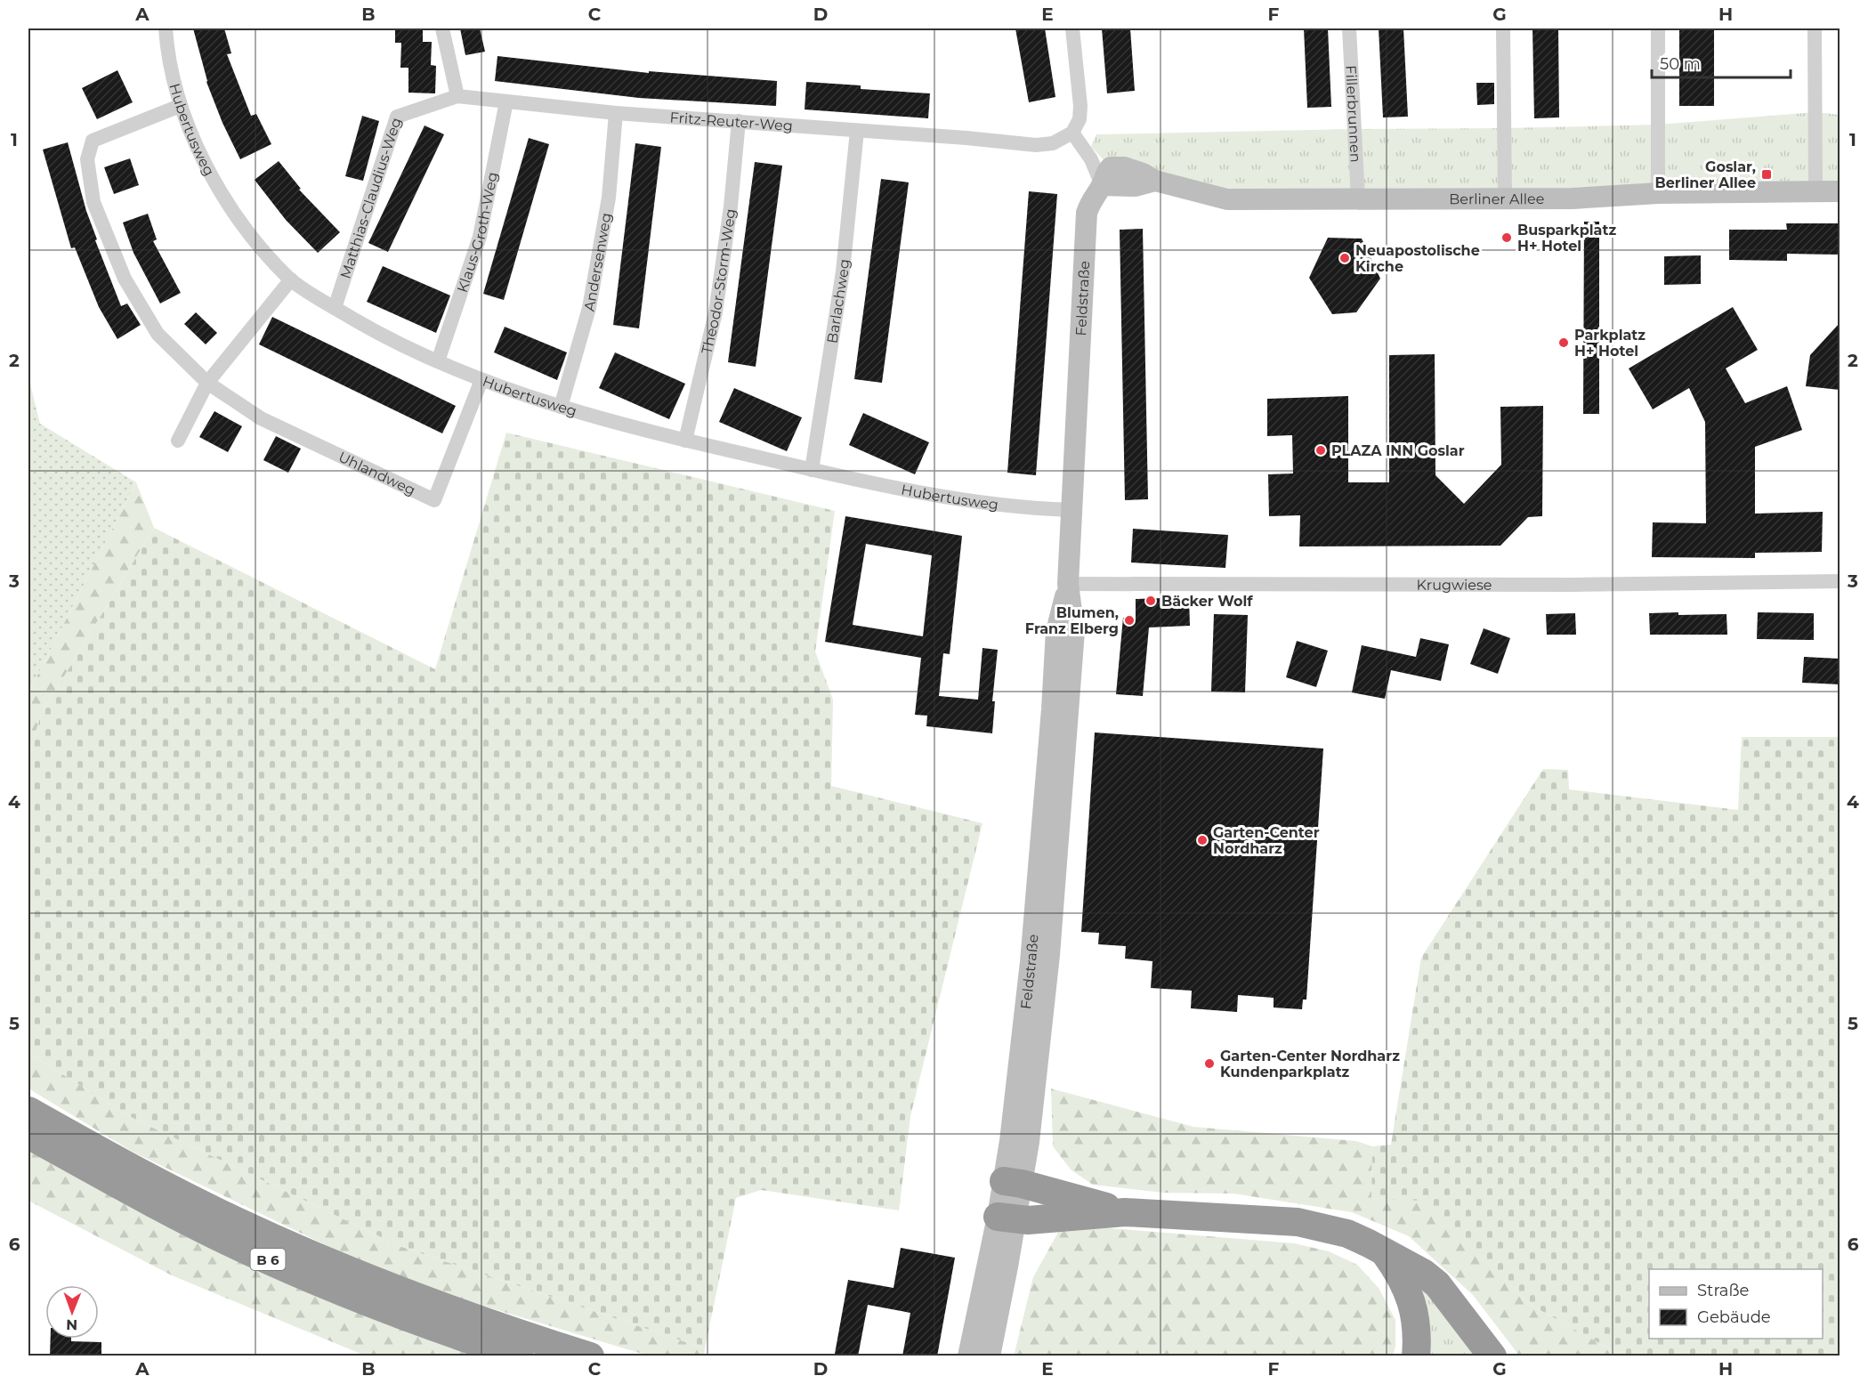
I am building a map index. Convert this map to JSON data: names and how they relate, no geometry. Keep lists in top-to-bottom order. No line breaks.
{"streets":{"highway":["B 6"],"street":["Fillerbrunnen","Fritz-Reuter-Weg","Hubertusweg","Berliner Allee","Matthias-Claudius-Weg","Klaus-Groth-Weg","Andersenweg","Theodor-Storm-Weg","Feldstraße","Barlachweg","Uhlandweg","Krugwiese"]},"crossings":[["Fillerbrunnen","Berliner Allee"],["Fritz-Reuter-Weg","Matthias-Claudius-Weg"],["Fritz-Reuter-Weg","Klaus-Groth-Weg"],["Fritz-Reuter-Weg","Andersenweg"],["Fritz-Reuter-Weg","Theodor-Storm-Weg"],["Fritz-Reuter-Weg","Barlachweg"],["Hubertusweg","Matthias-Claudius-Weg"],["Hubertusweg","Klaus-Groth-Weg"],["Hubertusweg","Andersenweg"],["Hubertusweg","Theodor-Storm-Weg"],["Hubertusweg","Feldstraße"],["Hubertusweg","Barlachweg"],["Hubertusweg","Uhlandweg"],["Berliner Allee","Feldstraße"],["Feldstraße","Krugwiese"]],"places":{"transit":["Goslar, Berliner Allee"],"other":["Busparkplatz H+ Hotel","Neuapostolische Kirche","Parkplatz H+ Hotel","PLAZA INN Goslar","Bäcker Wolf","Blumen, Franz Elberg","Garten-Center Nordharz","Garten-Center Nordharz Kundenparkplatz"]},"legend":["Straße","Gebäude"],"scale_bar":"50 m","north":"bottom","grid":{"columns":["A","B","C","D","E","F","G","H"],"rows":["1","2","3","4","5","6"]}}
